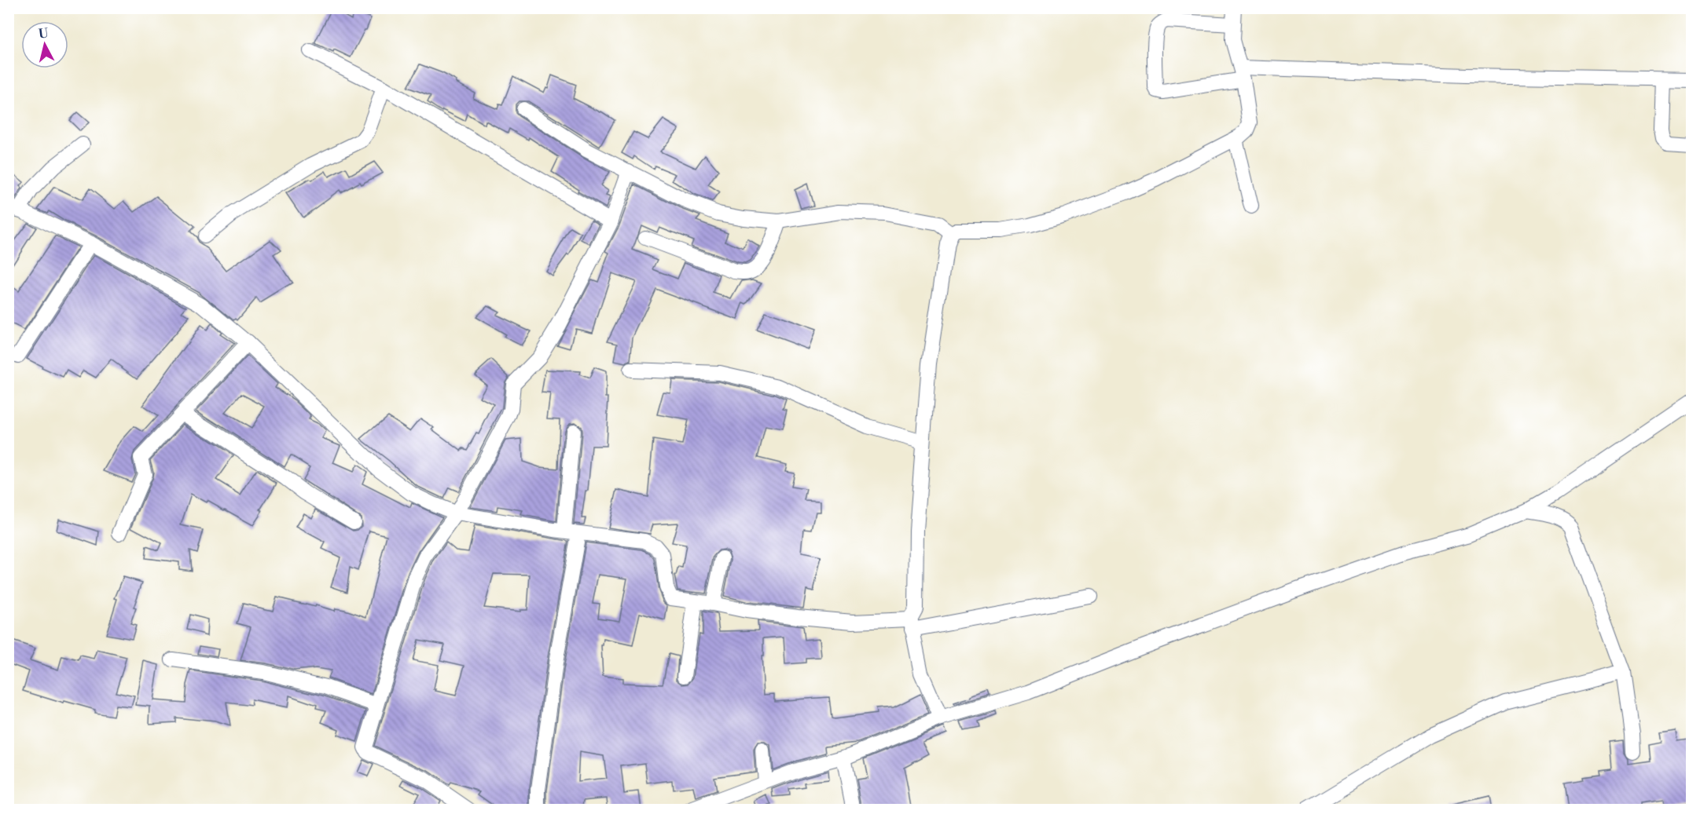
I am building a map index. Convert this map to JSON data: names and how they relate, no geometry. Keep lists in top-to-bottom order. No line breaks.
{"north":"top"}
